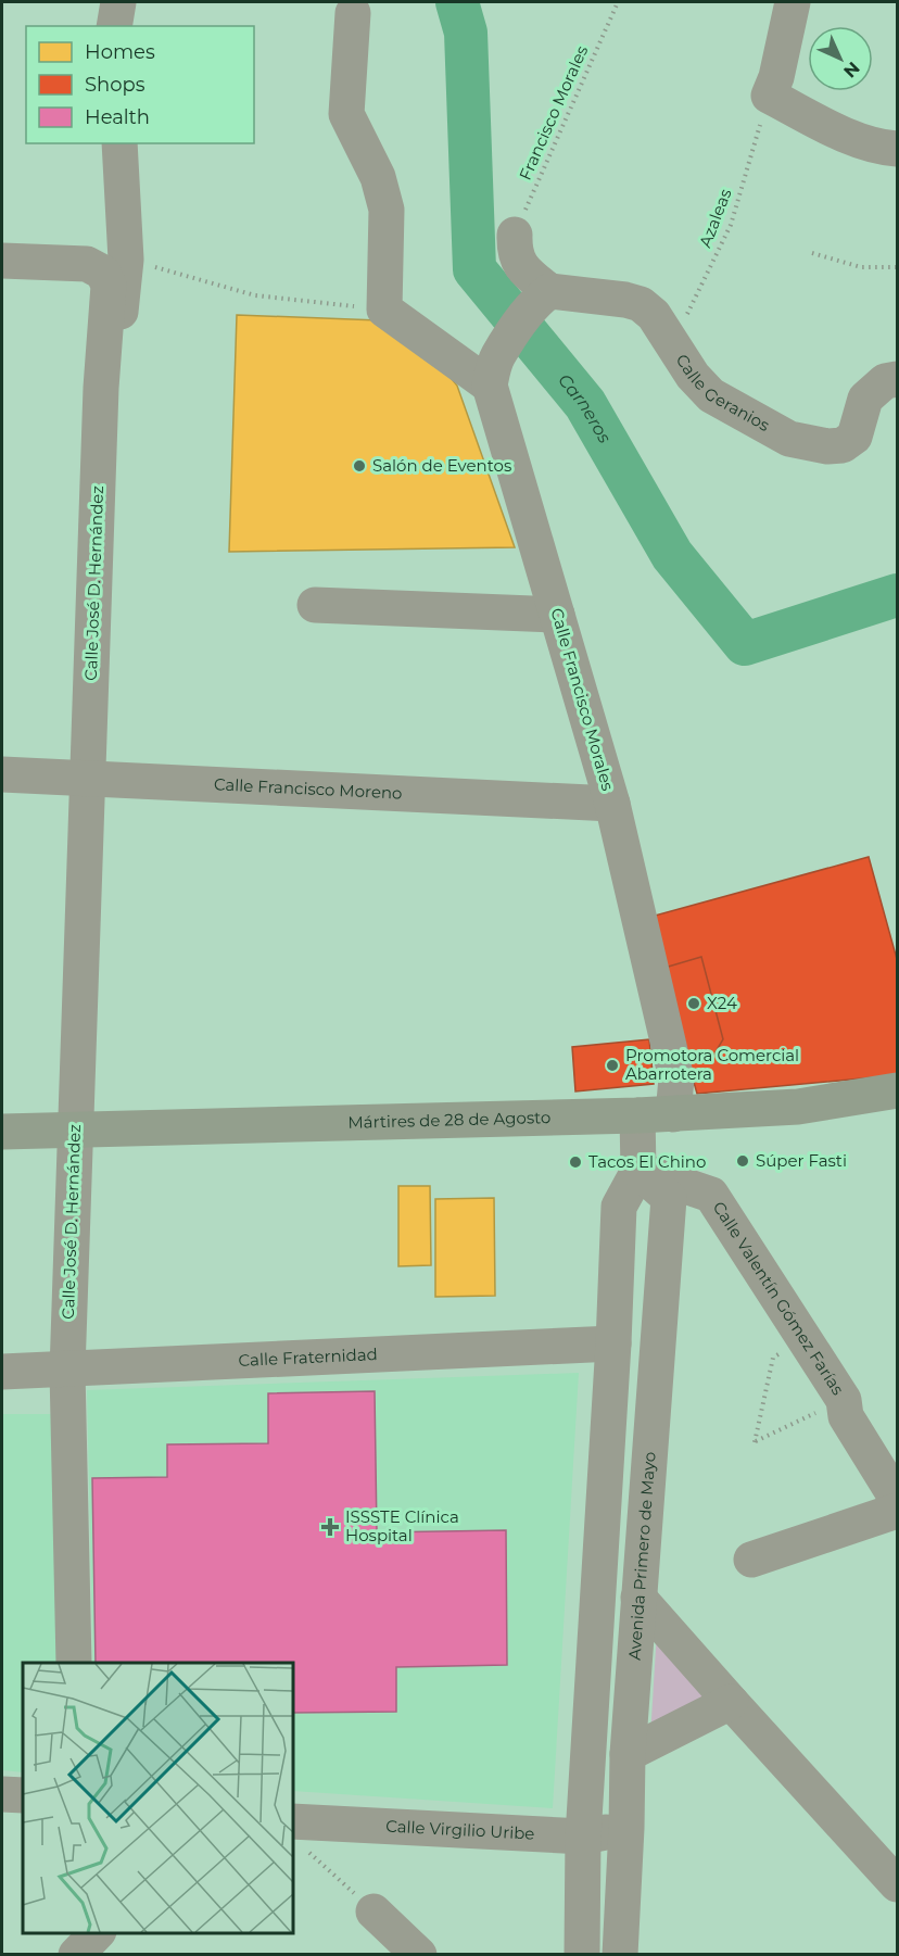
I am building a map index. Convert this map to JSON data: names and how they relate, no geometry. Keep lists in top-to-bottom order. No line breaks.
{"streets":{"main road":["Mártires de 28 de Agosto"],"street":["Calle Geranios","Calle José D. Hernández","Calle Francisco Morales","Calle Francisco Moreno","Calle Valentín Gómez Farías","Calle Fraternidad","Avenida Primero de Mayo","Calle Virgilio Uribe"],"path":["Francisco Morales","Azaleas"]},"crossings":[["Azaleas","Calle Geranios"],["Calle José D. Hernández","Calle Francisco Moreno"],["Calle José D. Hernández","Mártires de 28 de Agosto"],["Calle José D. Hernández","Calle Fraternidad"],["Calle Francisco Morales","Calle Francisco Moreno"],["Calle Francisco Morales","Mártires de 28 de Agosto"],["Calle Valentín Gómez Farías","Avenida Primero de Mayo"],["Avenida Primero de Mayo","Calle Virgilio Uribe"]],"water":["Carneros"],"places":{"other":["Salón de Eventos","X24","Promotora Comercial Abarrotera","Súper Fasti","Tacos El Chino"],"health":["ISSSTE Clínica Hospital"]},"legend":["Homes","Shops","Health"],"north":"bottom right"}
